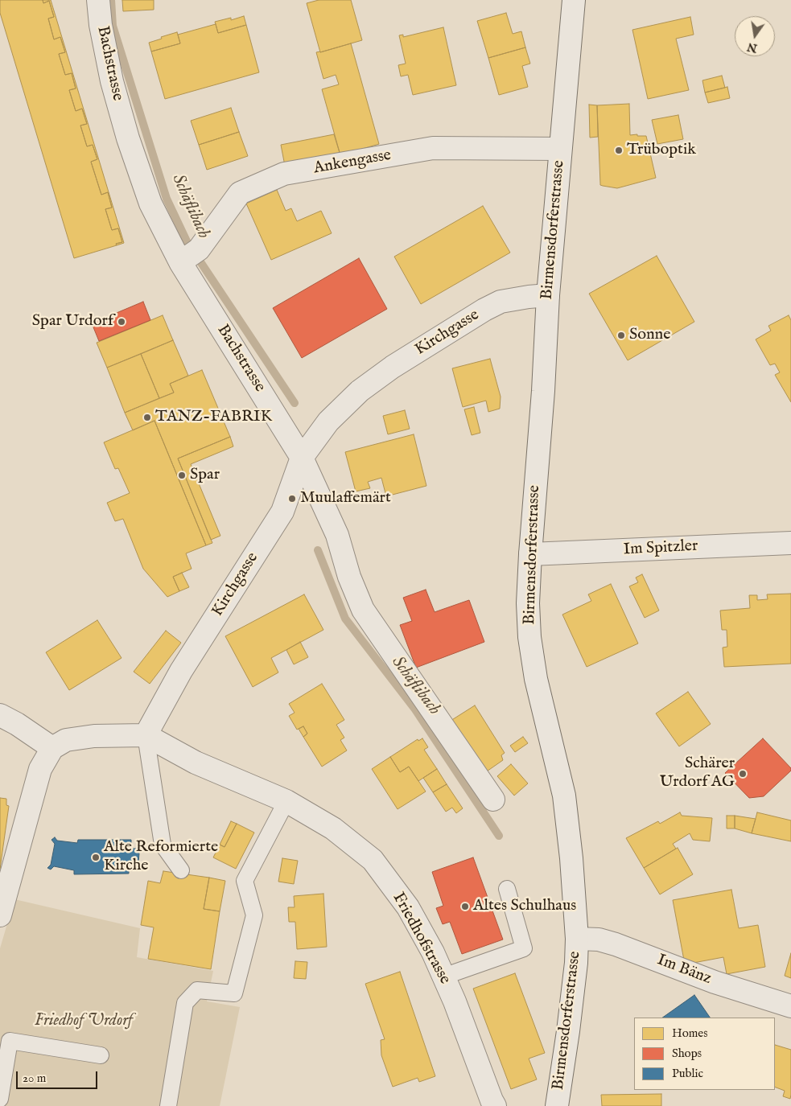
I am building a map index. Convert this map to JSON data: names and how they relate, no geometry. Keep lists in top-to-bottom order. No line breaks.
{"streets":{"street":["Bachstrasse","Ankengasse","Birmensdorferstrasse","Kirchgasse","Im Spitzler","Friedhofstrasse","Im Bänz"]},"crossings":[["Bachstrasse","Ankengasse"],["Bachstrasse","Kirchgasse"],["Ankengasse","Birmensdorferstrasse"],["Birmensdorferstrasse","Kirchgasse"],["Birmensdorferstrasse","Im Spitzler"],["Birmensdorferstrasse","Im Bänz"],["Kirchgasse","Friedhofstrasse"]],"water":["Schäflibach"],"parks":["Friedhof Urdorf"],"places":["Trüboptik","Spar Urdorf","Sonne","TANZ-FABRIK","Spar","Muulaffemärt","Schärer Urdorf AG","Alte Reformierte Kirche","Altes Schulhaus"],"legend":["Homes","Shops","Public"],"scale_bar":"20 m","north":"bottom"}
